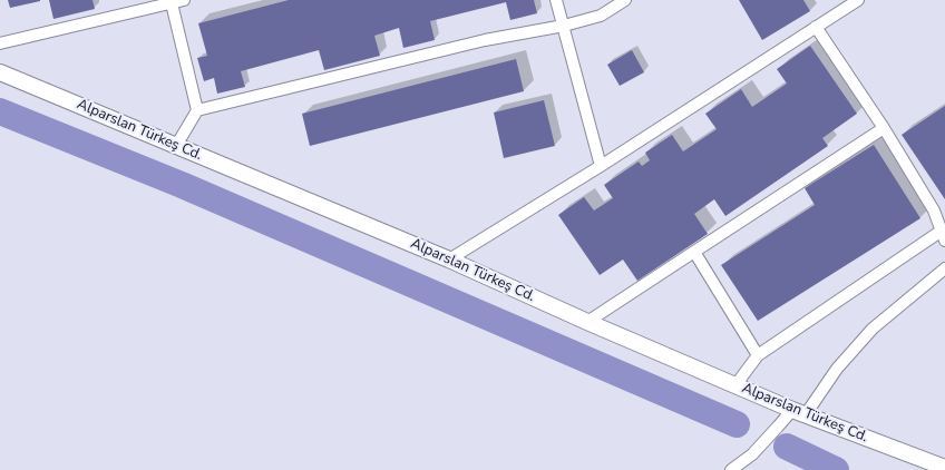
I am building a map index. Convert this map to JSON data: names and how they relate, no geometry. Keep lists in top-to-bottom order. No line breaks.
{"streets":{"street":["Alparslan Türkeş Cd."]}}
